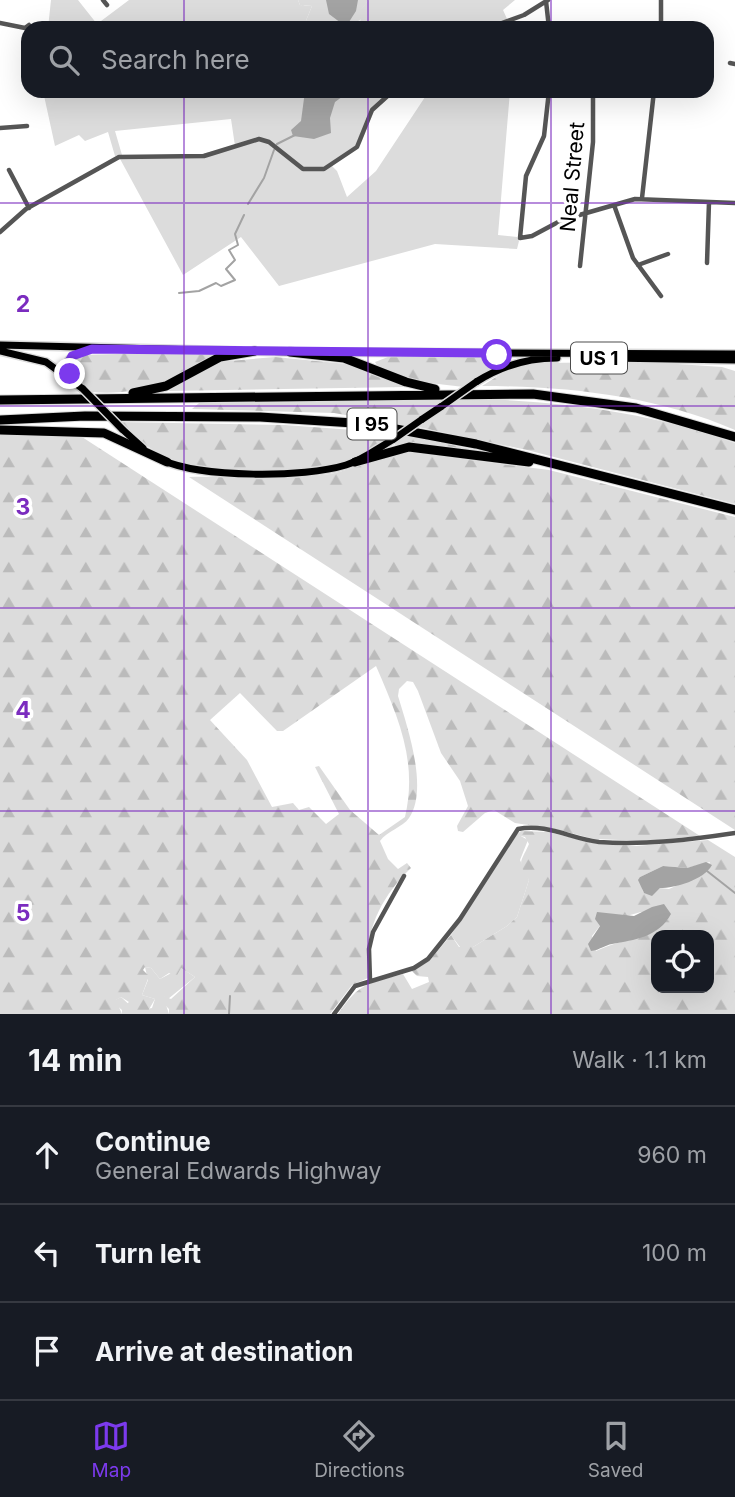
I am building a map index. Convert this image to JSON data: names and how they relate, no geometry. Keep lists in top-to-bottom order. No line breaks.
{"streets":{"highway":["I 95"],"main road":["US 1"],"street":["Neal Street"]},"page":{"search":"Search here","heading":["14 min","Walk · 1.1 km"],"list":[["Continue","General Edwards Highway","960 m"],["Turn left","100 m"],"Arrive at destination"],"nav":["Map","Directions","Saved"]},"grid":{"rows":["2","3","4","5"]}}
